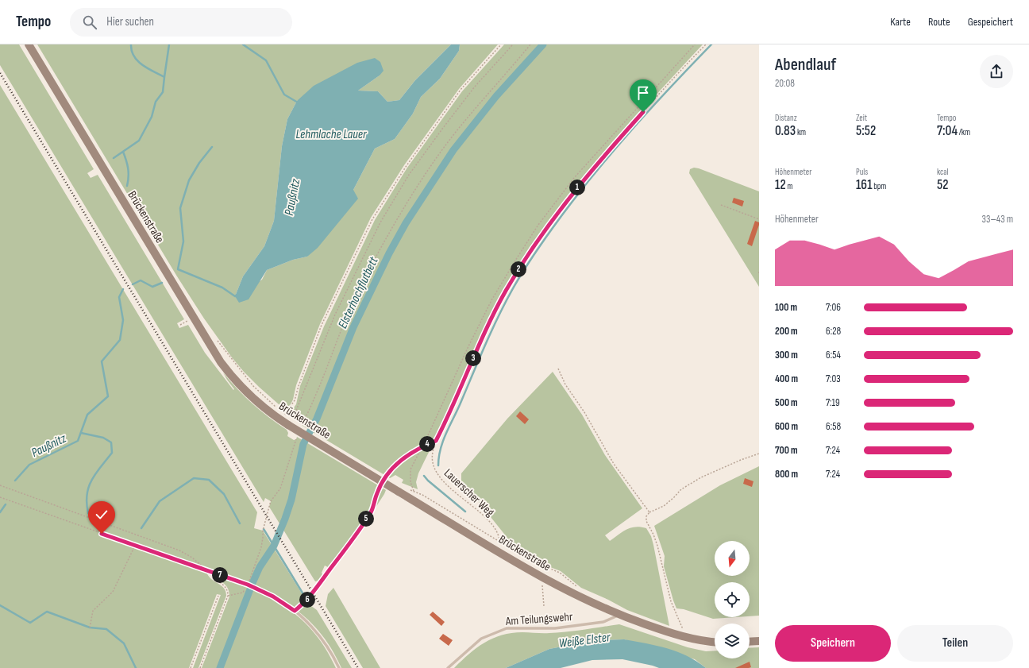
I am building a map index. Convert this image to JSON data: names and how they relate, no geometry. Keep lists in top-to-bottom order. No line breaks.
{"streets":{"main road":["Brückenstraße"],"lane":["Am Teilungswehr"],"path":["Lauerscher Weg"]},"crossings":[["Brückenstraße","Am Teilungswehr"]],"water":["Lehmlache Lauer","Paußnitz","Elsterhochflutbett","Weiße Elster"],"north":"bottom","page":{"header":"Tempo","search":"Hier suchen","nav":["Karte","Route","Gespeichert"],"heading":["Abendlauf","20:08"],"stats":[["Distanz","0.83 km"],["Zeit","5:52"],["Tempo","7:04 /km"],["Höhenmeter","12 m"],["Puls","161 bpm"],["kcal","52"]],"pins":["1","2","3","4","5","7","6"],"chart":["Höhenmeter","33–43 m"],"list":[{"name":"100 m","note":"7:06"},{"name":"200 m","note":"6:28"},{"name":"300 m","note":"6:54"},{"name":"400 m","note":"7:03"},{"name":"500 m","note":"7:19"},{"name":"600 m","note":"6:58"},{"name":"700 m","note":"7:24"},{"name":"800 m","note":"7:24"}],"buttons":["Speichern","Teilen"]}}
